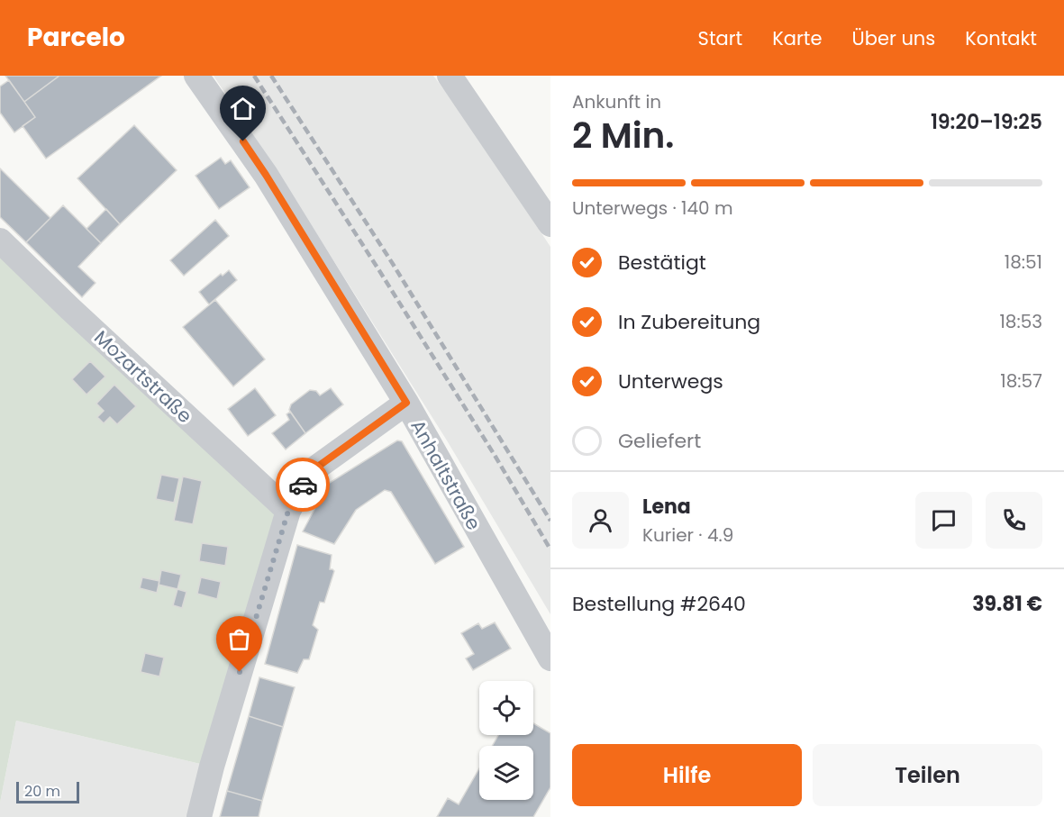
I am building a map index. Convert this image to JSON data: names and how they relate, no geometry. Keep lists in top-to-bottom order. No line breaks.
{"streets":{"street":["Mozartstraße","Anhaltstraße"]},"scale_bar":"20 m","page":{"header":"Parcelo","nav":["Start","Karte","Über uns","Kontakt"],"heading":["2 Min.","Ankunft in","19:20–19:25"],"panel":["Lena","Kurier · 4.9","Bestellung #2640","39.81 €"],"bar":"Unterwegs · 140 m","list":[["Bestätigt","18:51"],["In Zubereitung","18:53"],["Unterwegs","18:57"],"Geliefert"],"buttons":["Hilfe","Teilen"],"scale":"20 m"}}
